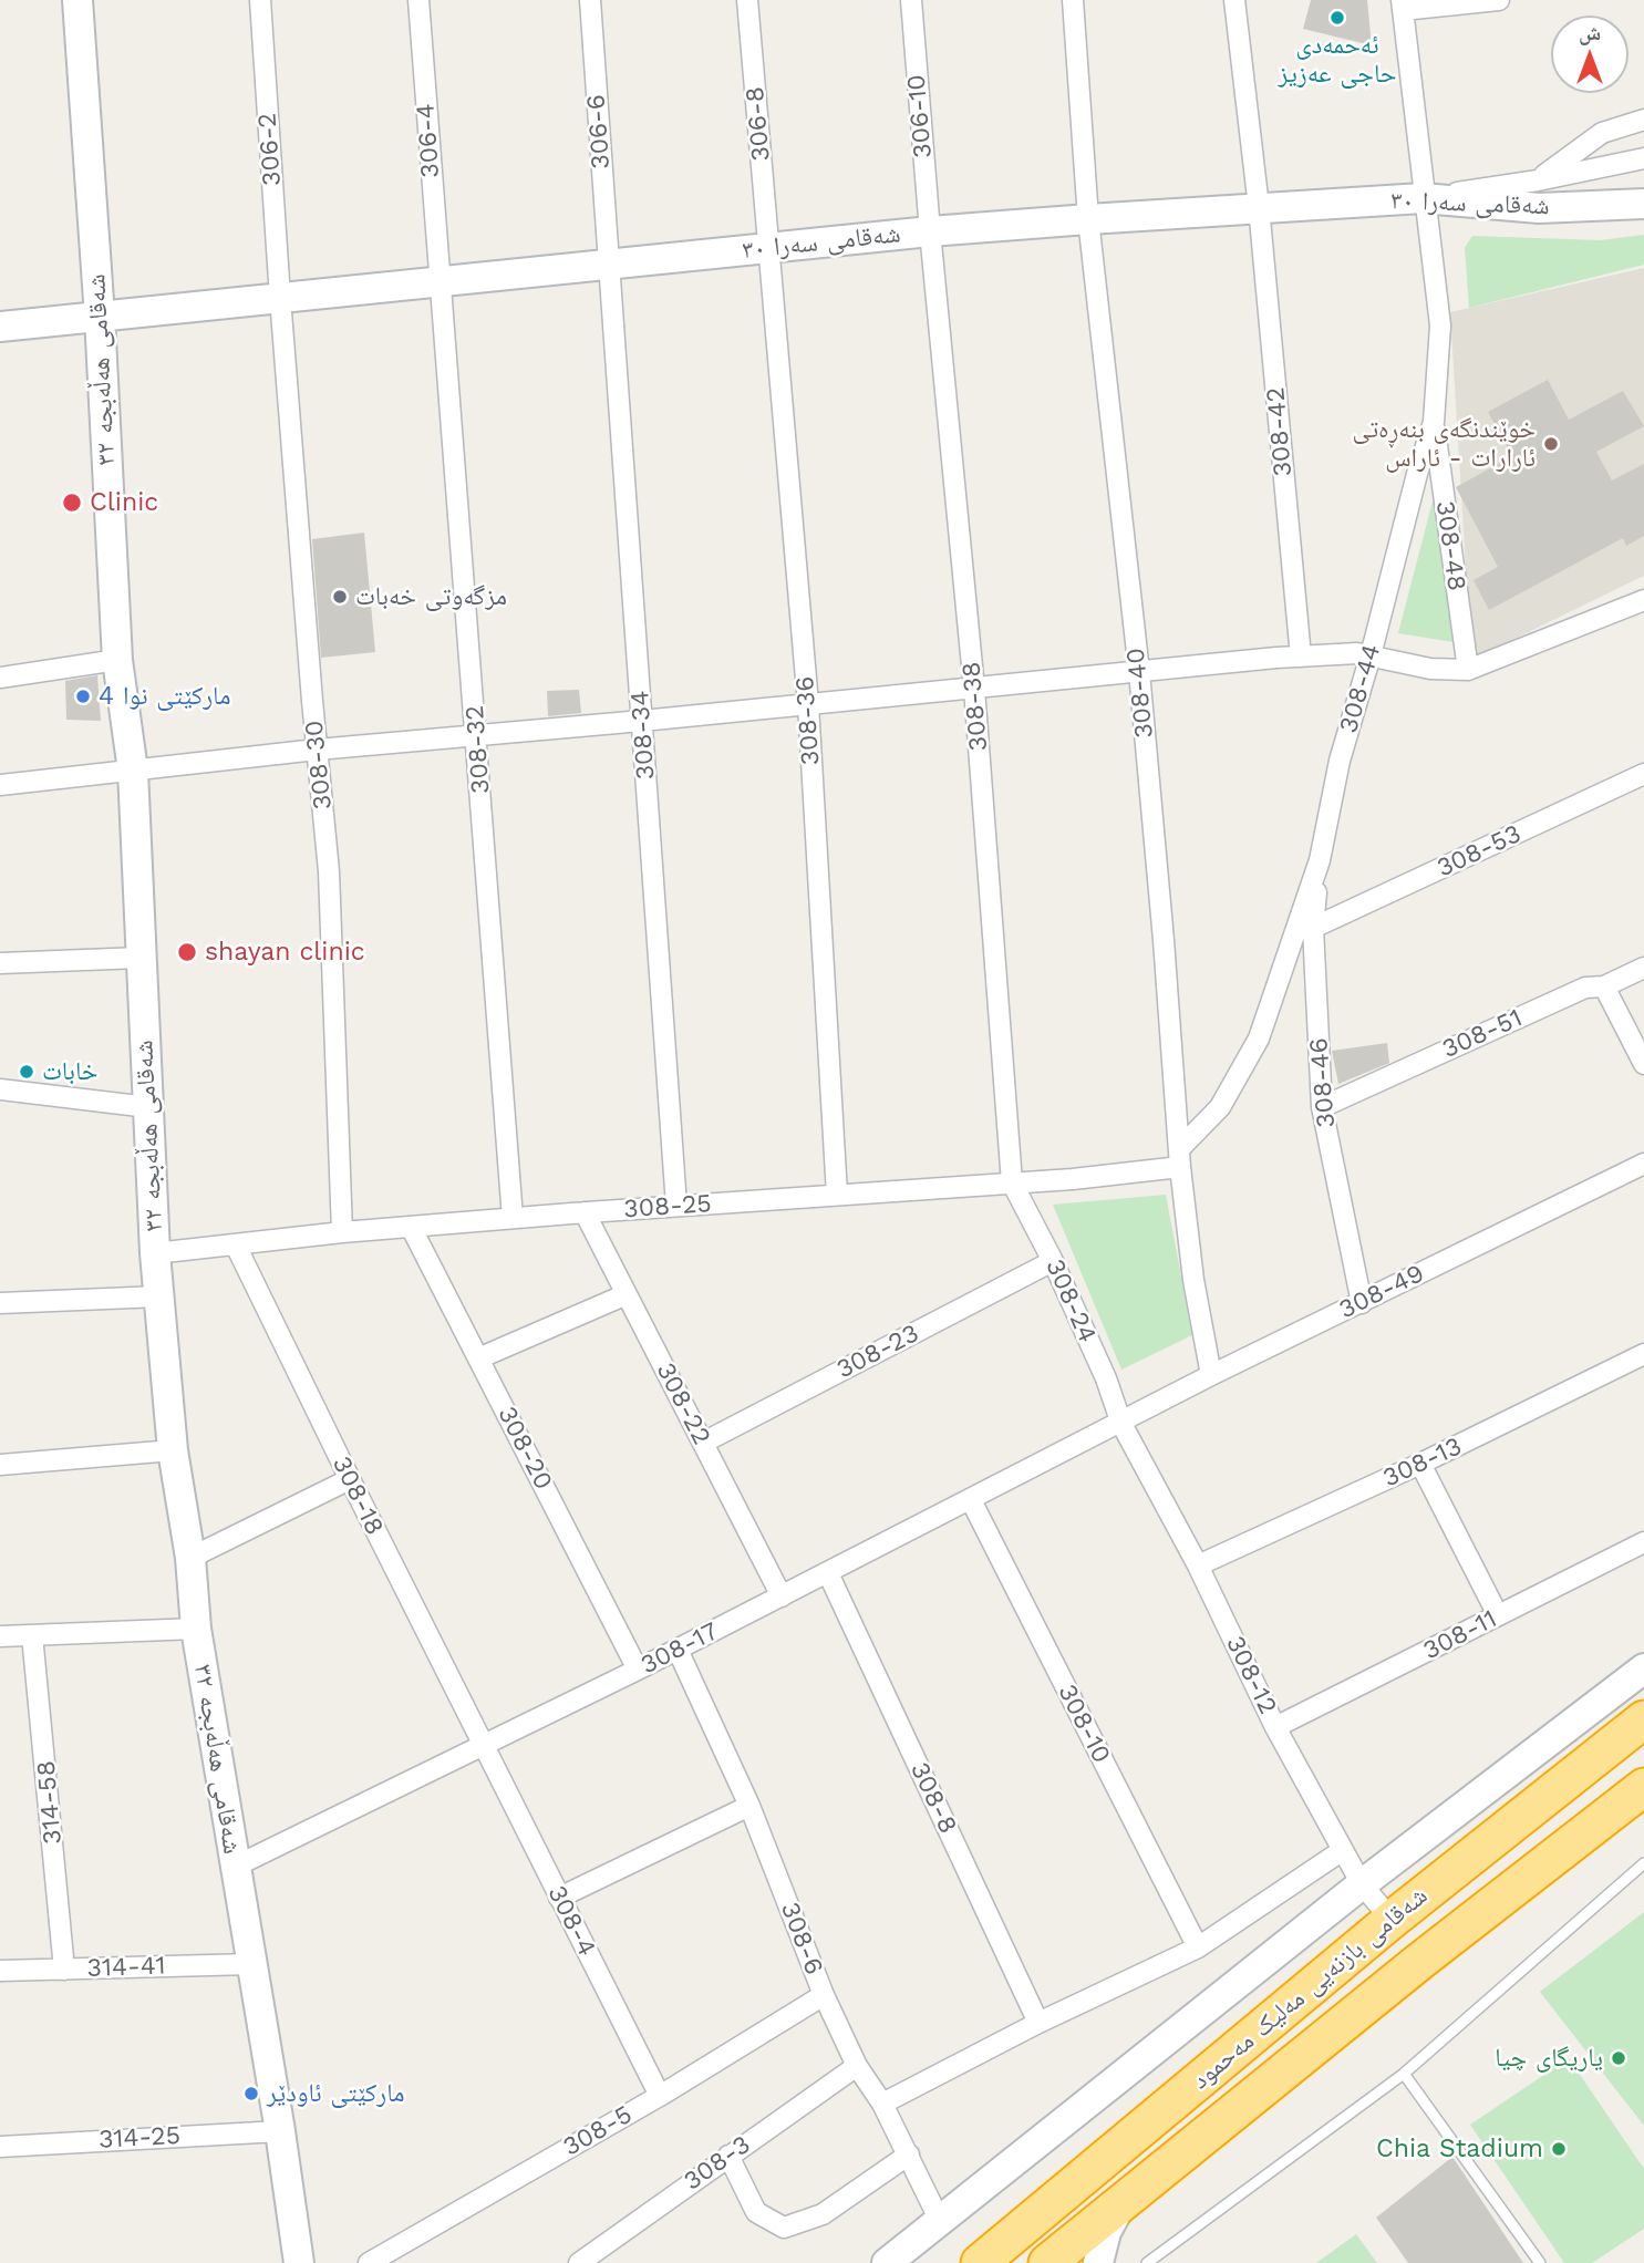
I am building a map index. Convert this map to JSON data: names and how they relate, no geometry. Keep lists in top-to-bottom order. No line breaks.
{"streets":{"highway":["شەقامی بازنەیی مەلیک مەحمود"],"street":["306-10","306-8","306-6","306-4","306-2","شەقامی سەرا ٣٠","شەقامی هەڵەبجە ٣٢","308-42","308-48","308-44","308-40","308-38","308-36","308-34","308-32","308-30","308-53","308-51","308-46","308-25","308-49","308-24","308-23","308-22","308-20","308-13","308-18","308-11","308-17","308-12","308-10","308-8","314-58","308-4","308-6","314-41","308-5","314-25","308-3"]},"crossings":[["306-10","شەقامی سەرا ٣٠"],["306-10","308-38"],["306-8","شەقامی سەرا ٣٠"],["306-8","308-36"],["306-6","شەقامی سەرا ٣٠"],["306-6","308-34"],["306-4","شەقامی سەرا ٣٠"],["306-4","308-32"],["306-2","شەقامی سەرا ٣٠"],["306-2","308-30"],["شەقامی سەرا ٣٠","شەقامی هەڵەبجە ٣٢"],["شەقامی سەرا ٣٠","308-42"],["شەقامی سەرا ٣٠","308-44"],["شەقامی سەرا ٣٠","308-40"],["شەقامی سەرا ٣٠","308-38"],["شەقامی سەرا ٣٠","308-36"],["شەقامی سەرا ٣٠","308-34"],["شەقامی سەرا ٣٠","308-32"],["شەقامی سەرا ٣٠","308-30"],["شەقامی هەڵەبجە ٣٢","308-25"],["شەقامی هەڵەبجە ٣٢","308-17"],["شەقامی هەڵەبجە ٣٢","314-41"],["شەقامی هەڵەبجە ٣٢","314-25"],["308-48","308-44"],["308-44","308-40"],["308-44","308-46"],["308-44","308-25"],["308-40","308-25"],["308-40","308-49"],["308-38","308-25"],["308-38","308-24"],["308-36","308-25"],["308-34","308-25"],["308-32","308-25"],["308-30","308-25"],["308-53","308-46"],["308-51","308-46"],["308-46","308-49"],["308-25","308-24"],["308-25","308-22"],["308-25","308-20"],["308-25","308-18"],["308-49","308-24"],["308-49","308-17"],["308-49","308-12"],["308-24","308-23"],["308-24","308-17"],["308-24","308-12"],["308-23","308-22"],["308-22","308-17"],["308-20","308-17"],["308-13","308-12"],["308-18","308-17"],["308-18","308-4"],["308-11","308-12"],["308-17","308-12"],["308-17","308-10"],["308-17","308-8"],["308-17","308-4"],["308-17","308-6"],["308-12","شەقامی بازنەیی مەلیک مەحمود"],["314-58","314-41"],["308-4","308-5"],["308-6","308-5"],["308-6","308-3"]],"places":["ئەحمەدی حاجی عەزیز","خوێندنگەی بنەڕەتی ئارارات - ئاراس","Clinic","مزگەوتی خەبات","مارکێتی نوا 4","shayan clinic","خابات","یاریگای چیا","مارکێتی ئاودێر","Chia Stadium"],"north":"top"}
